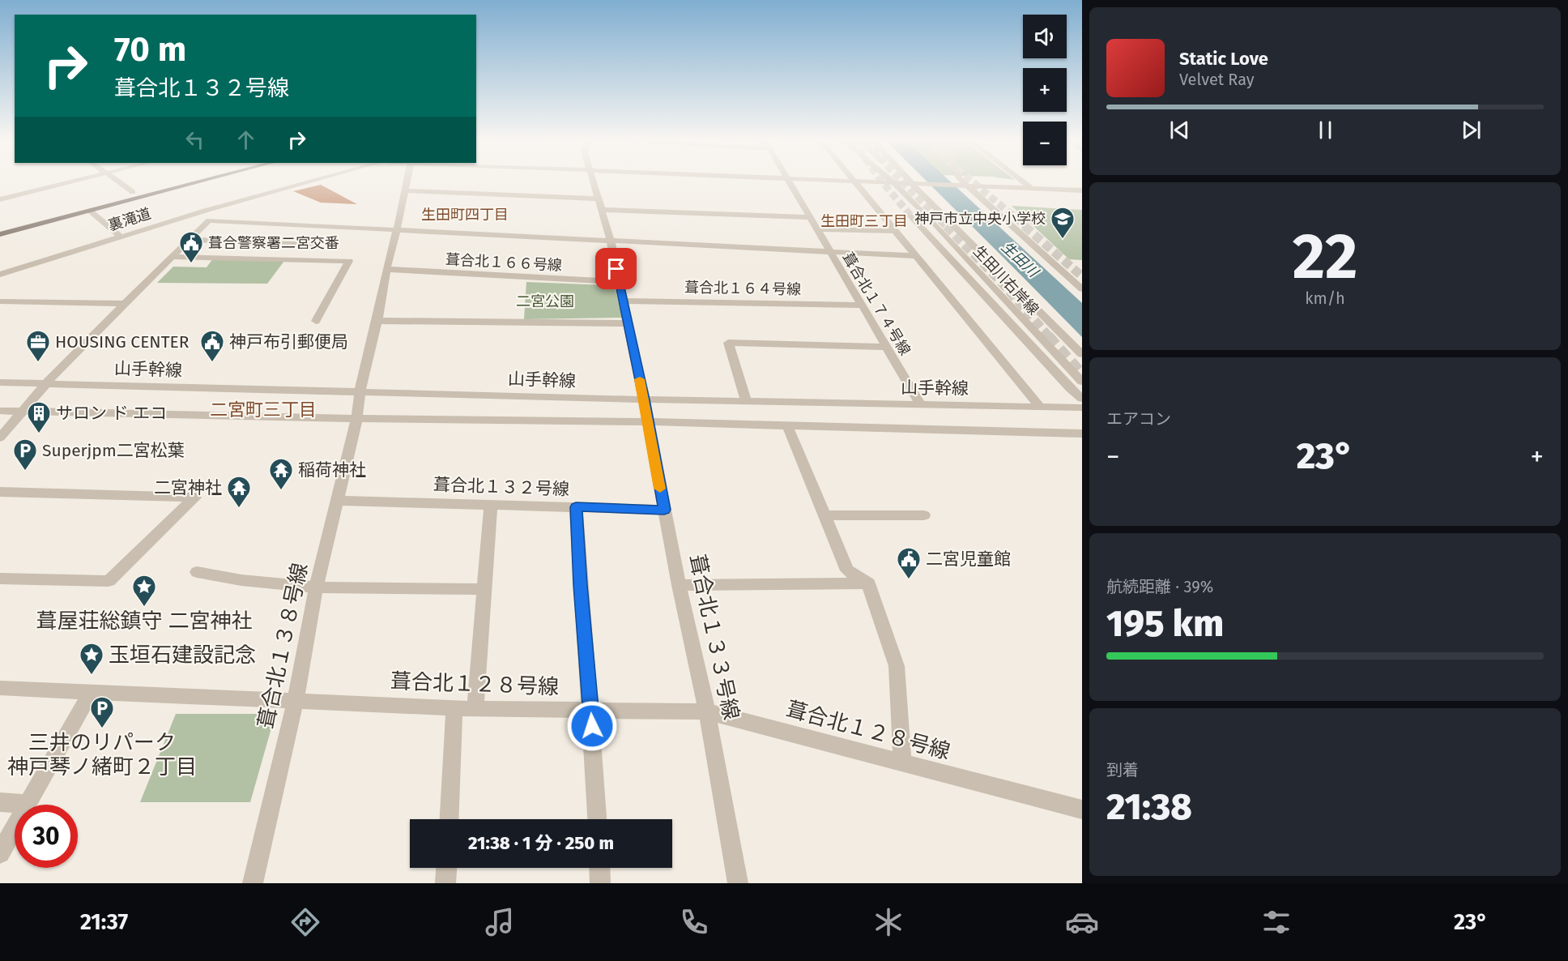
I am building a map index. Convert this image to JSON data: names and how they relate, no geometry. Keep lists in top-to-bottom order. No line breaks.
{"streets":{"street":["裏滝道","葺合北１６６号線","生田川右岸線","葺合北１６４号線","葺合北１７４号線","山手幹線","葺合北１３２号線","葺合北１３３号線","葺合北１３８号線","葺合北１２８号線"]},"crossings":[["葺合北１６６号線","葺合北１３３号線"],["葺合北１６６号線","葺合北１３８号線"],["葺合北１６４号線","葺合北１７４号線"],["葺合北１６４号線","葺合北１３３号線"],["葺合北１７４号線","山手幹線"],["山手幹線","葺合北１３３号線"],["山手幹線","葺合北１３８号線"],["葺合北１３２号線","葺合北１３３号線"],["葺合北１３２号線","葺合北１３８号線"],["葺合北１３３号線","葺合北１２８号線"],["葺合北１３８号線","葺合北１２８号線"]],"districts":["生田町四丁目","生田町三丁目","二宮町三丁目"],"water":["生田川"],"parks":["二宮公園"],"places":{"school or university":["神戸市立中央小学校"],"public building":["葺合警察署二宮交番","神戸布引郵便局","二宮児童館"],"office":["HOUSING CENTER"],"building":["サロン ド エコ"],"parking":["Superjpm二宮松葉","三井のリパーク 神戸琴ノ緒町２丁目"],"temple":["稲荷神社","二宮神社"],"place":["葺屋荘総鎮守 二宮神社","玉垣石建設記念"]},"page":{"map_buttons":["+","−"],"turn":["70 m","葺合北１３２号線"],"song":["Static Love","Velvet Ray"],"tile":[["22","km/h"],"エアコン",["航続距離 · 39%","195 km"],["到着","21:38"]],"heat":["−","23°","+"],"limit":"30","trip":"21:38 · 1 分 · 250 m","tabs":["21:37","23°"]}}
